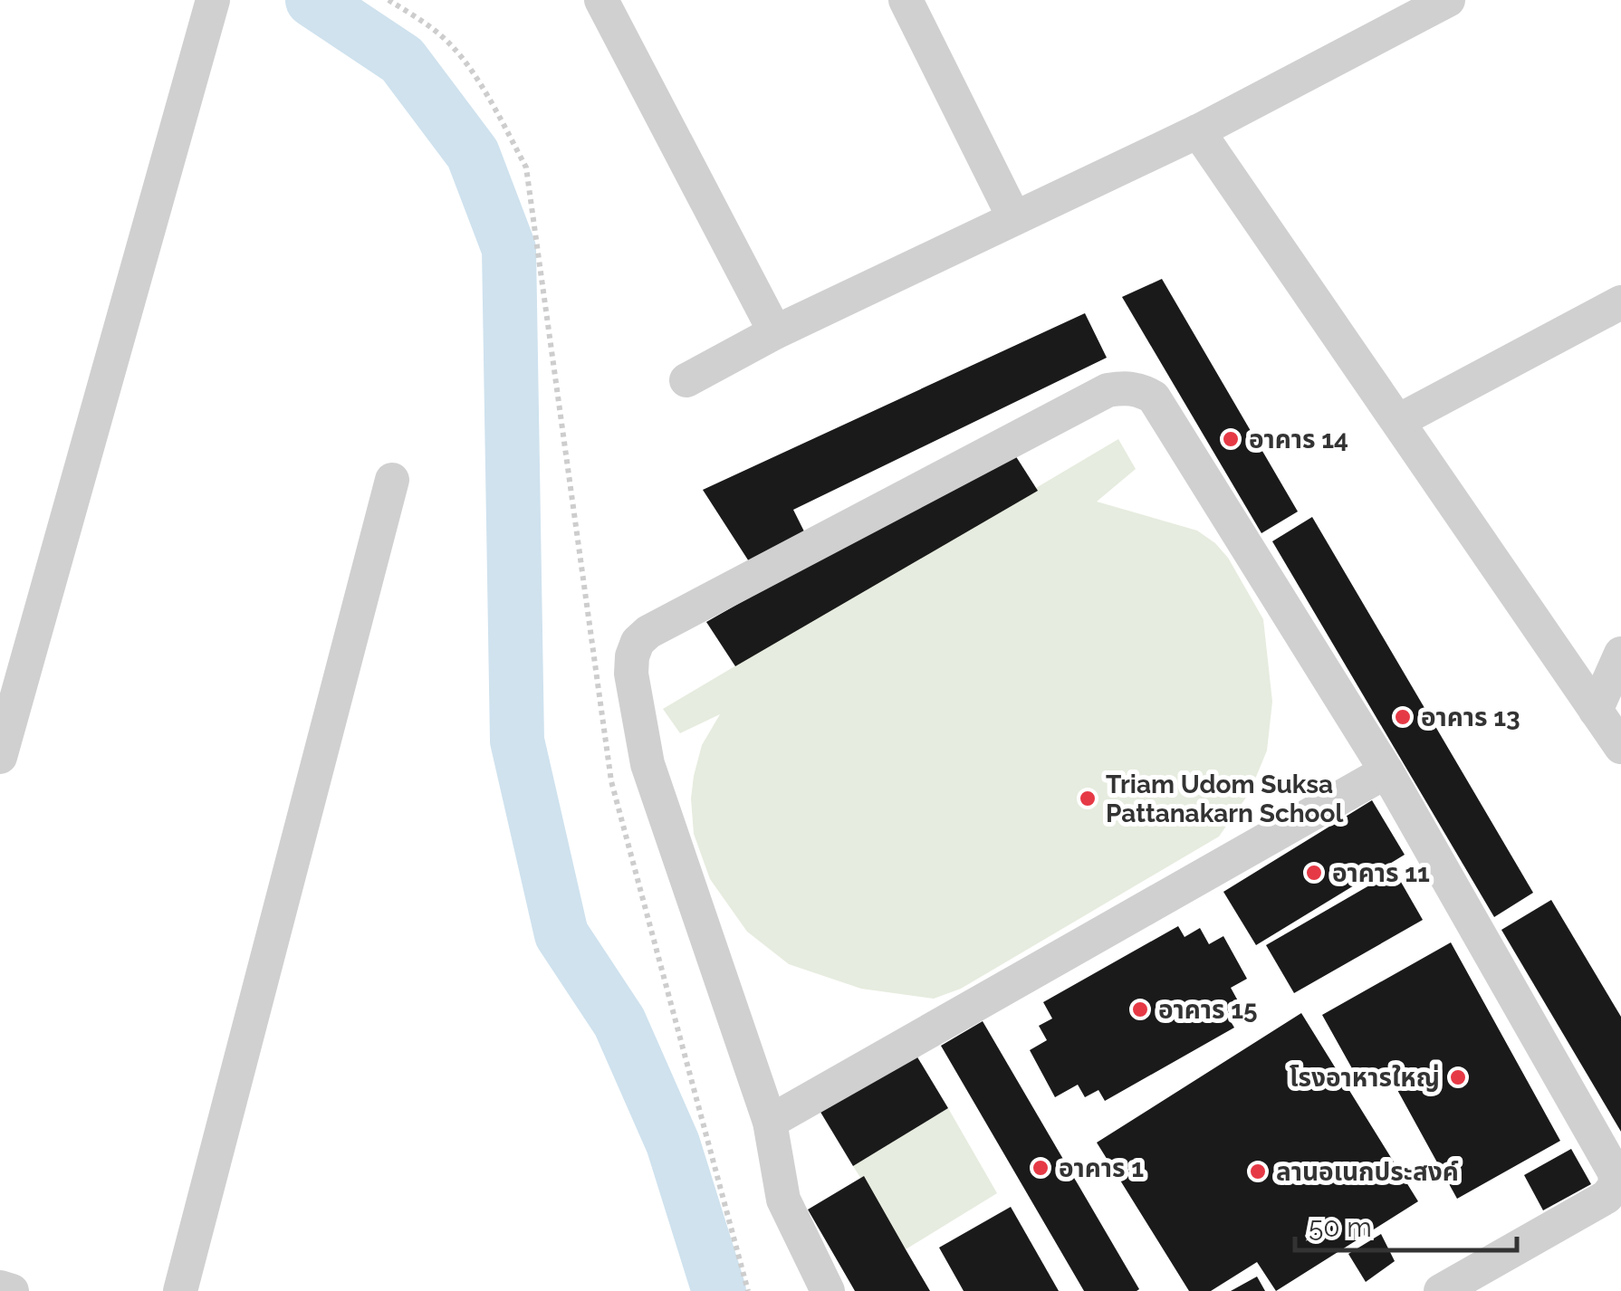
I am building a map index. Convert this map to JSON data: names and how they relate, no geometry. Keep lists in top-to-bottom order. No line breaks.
{"places":["อาคาร 14","อาคาร 13","Triam Udom Suksa Pattanakarn School","อาคาร 11","อาคาร 15","โรงอาหารใหญ่","อาคาร 1","ลานอเนกประสงค์"],"scale_bar":"50 m"}
